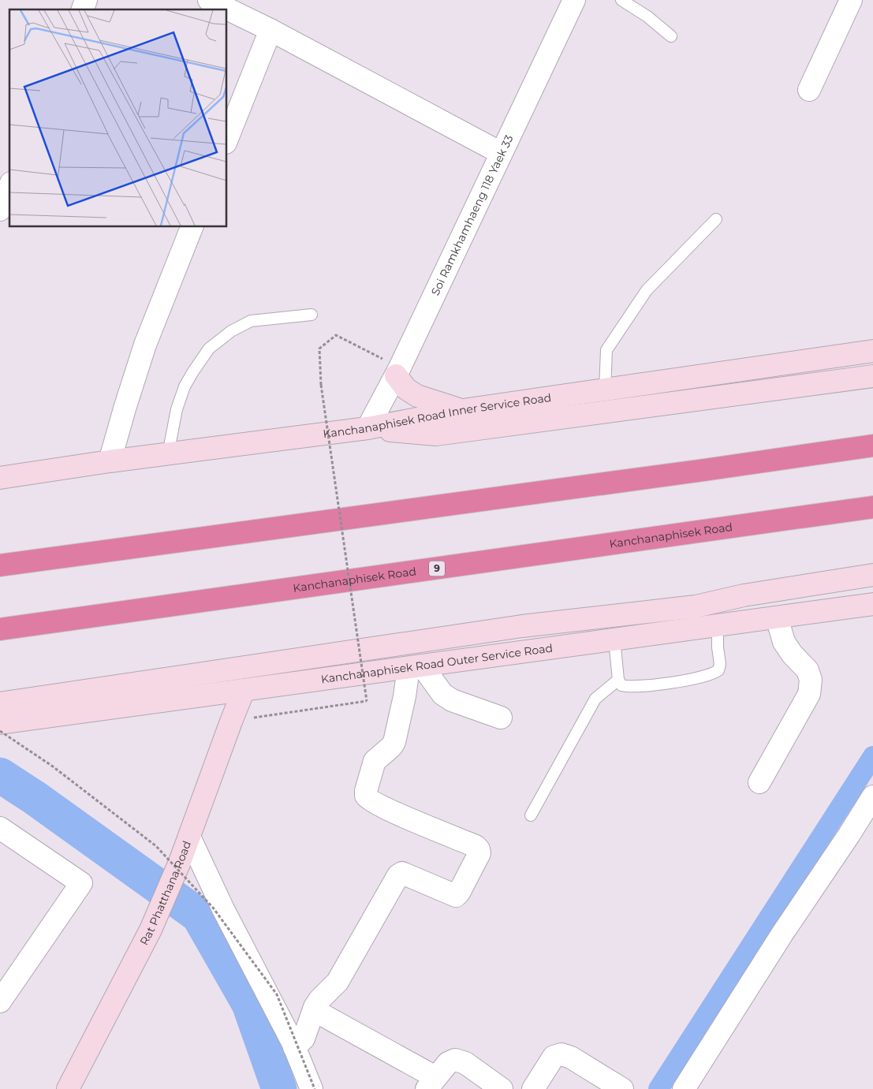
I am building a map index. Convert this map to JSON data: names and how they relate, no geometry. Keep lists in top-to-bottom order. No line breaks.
{"streets":{"highway":["Kanchanaphisek Road","9"],"main road":["Kanchanaphisek Road Inner Service Road","Kanchanaphisek Road Outer Service Road","Rat Phatthana Road"],"street":["Soi Ramkhamhaeng 118 Yaek 33"]},"crossings":[["Soi Ramkhamhaeng 118 Yaek 33","Kanchanaphisek Road Inner Service Road"],["Kanchanaphisek Road Outer Service Road","Rat Phatthana Road"]]}
